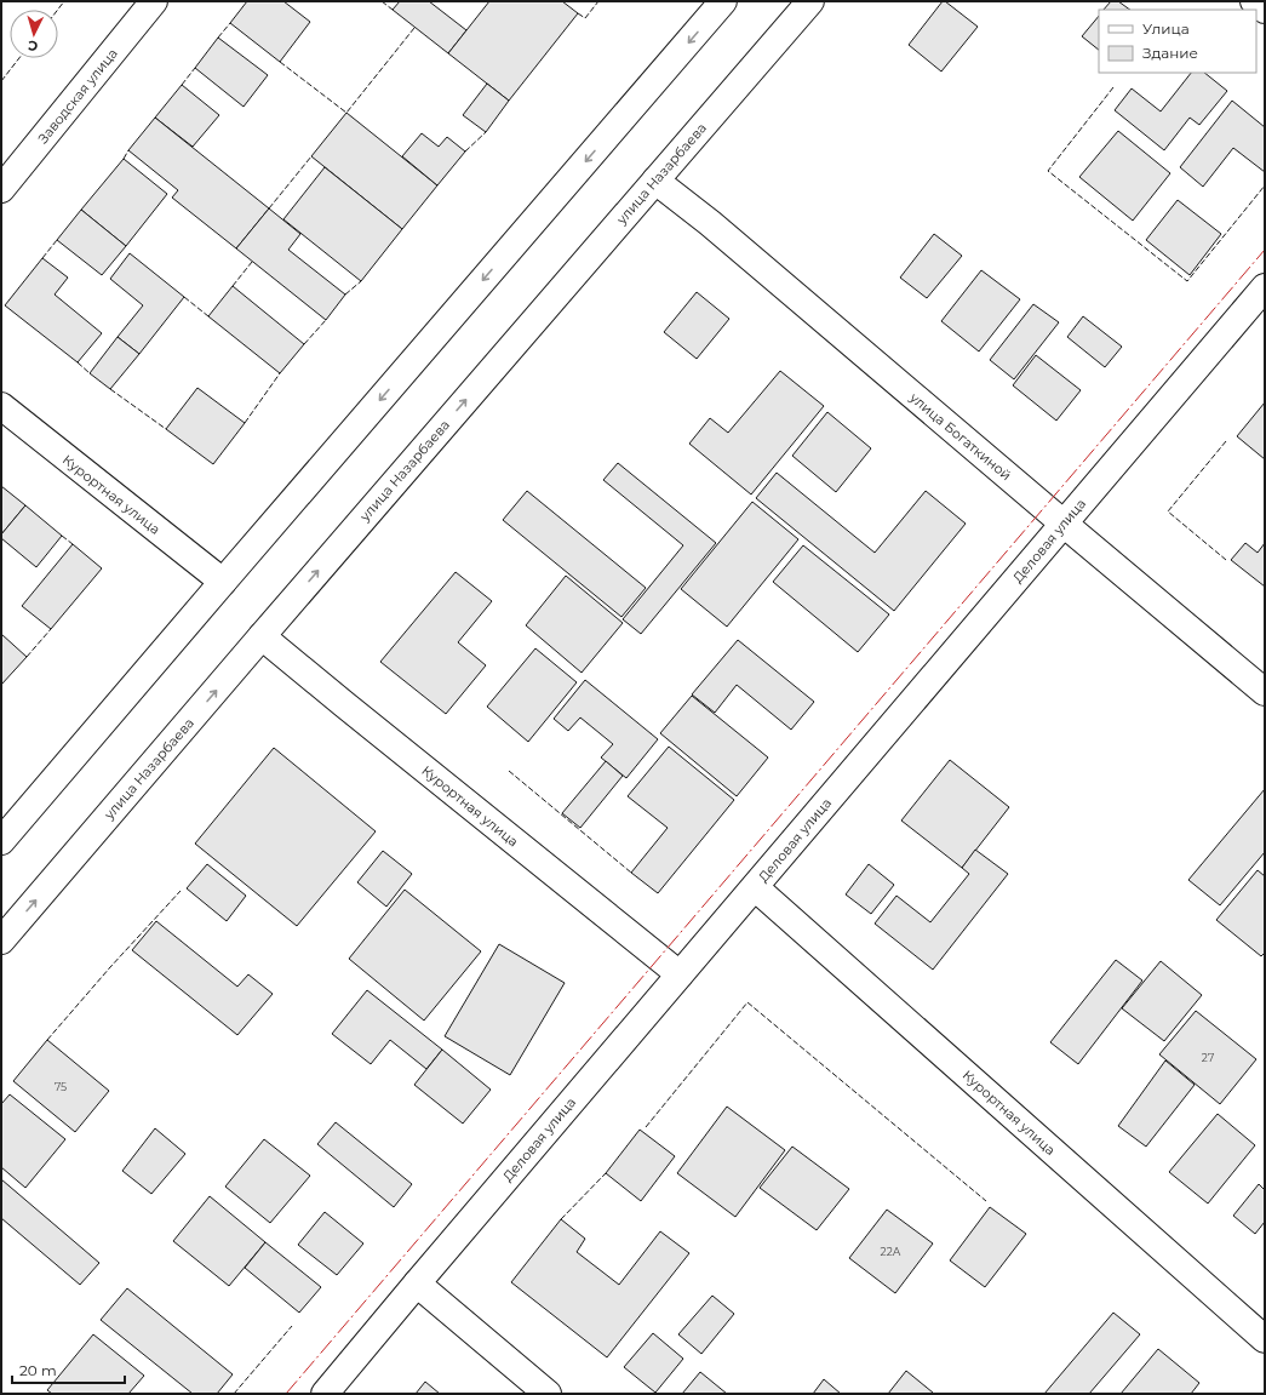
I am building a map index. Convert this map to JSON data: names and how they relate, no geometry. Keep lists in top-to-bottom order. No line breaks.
{"streets":{"street":["Заводская улица","улица Назарбаева","улица Богаткиной","Курортная улица","Деловая улица"]},"crossings":[["улица Назарбаева","улица Богаткиной"],["улица Назарбаева","Курортная улица"],["улица Богаткиной","Деловая улица"],["Курортная улица","Деловая улица"]],"house_numbers":["27","75","22А"],"legend":["Улица","Здание"],"scale_bar":"20 m","north":"bottom"}
